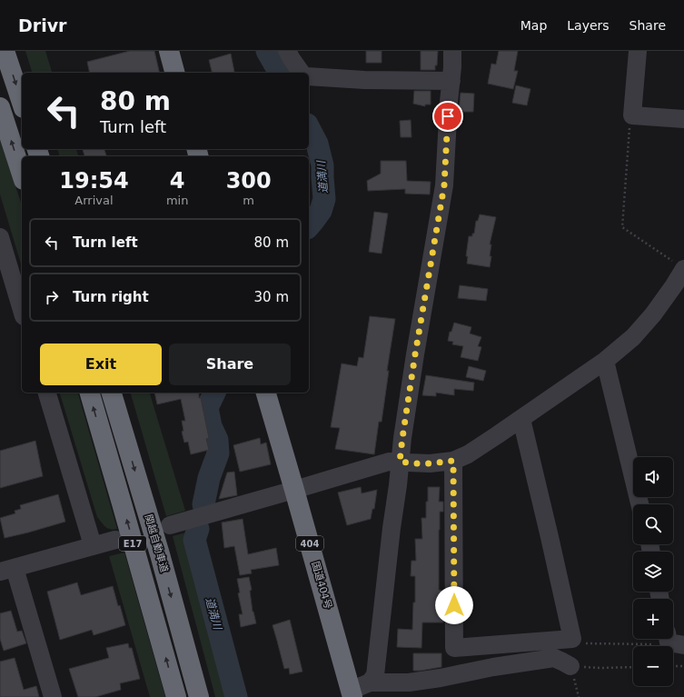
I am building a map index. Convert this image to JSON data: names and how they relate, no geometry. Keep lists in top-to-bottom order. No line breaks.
{"streets":{"highway":["E17","関越自動車道","404","国道404号"]},"water":["道満川"],"page":{"header":"Drivr","nav":["Map","Layers","Share"],"turn":["80 m","Turn left"],"eta":["19:54","Arrival","4","min","300","m"],"list":[{"name":"Turn left","value":"80 m"},{"name":"Turn right","value":"30 m"}],"buttons":["Exit","Share"],"map_buttons":["+","−"]}}
